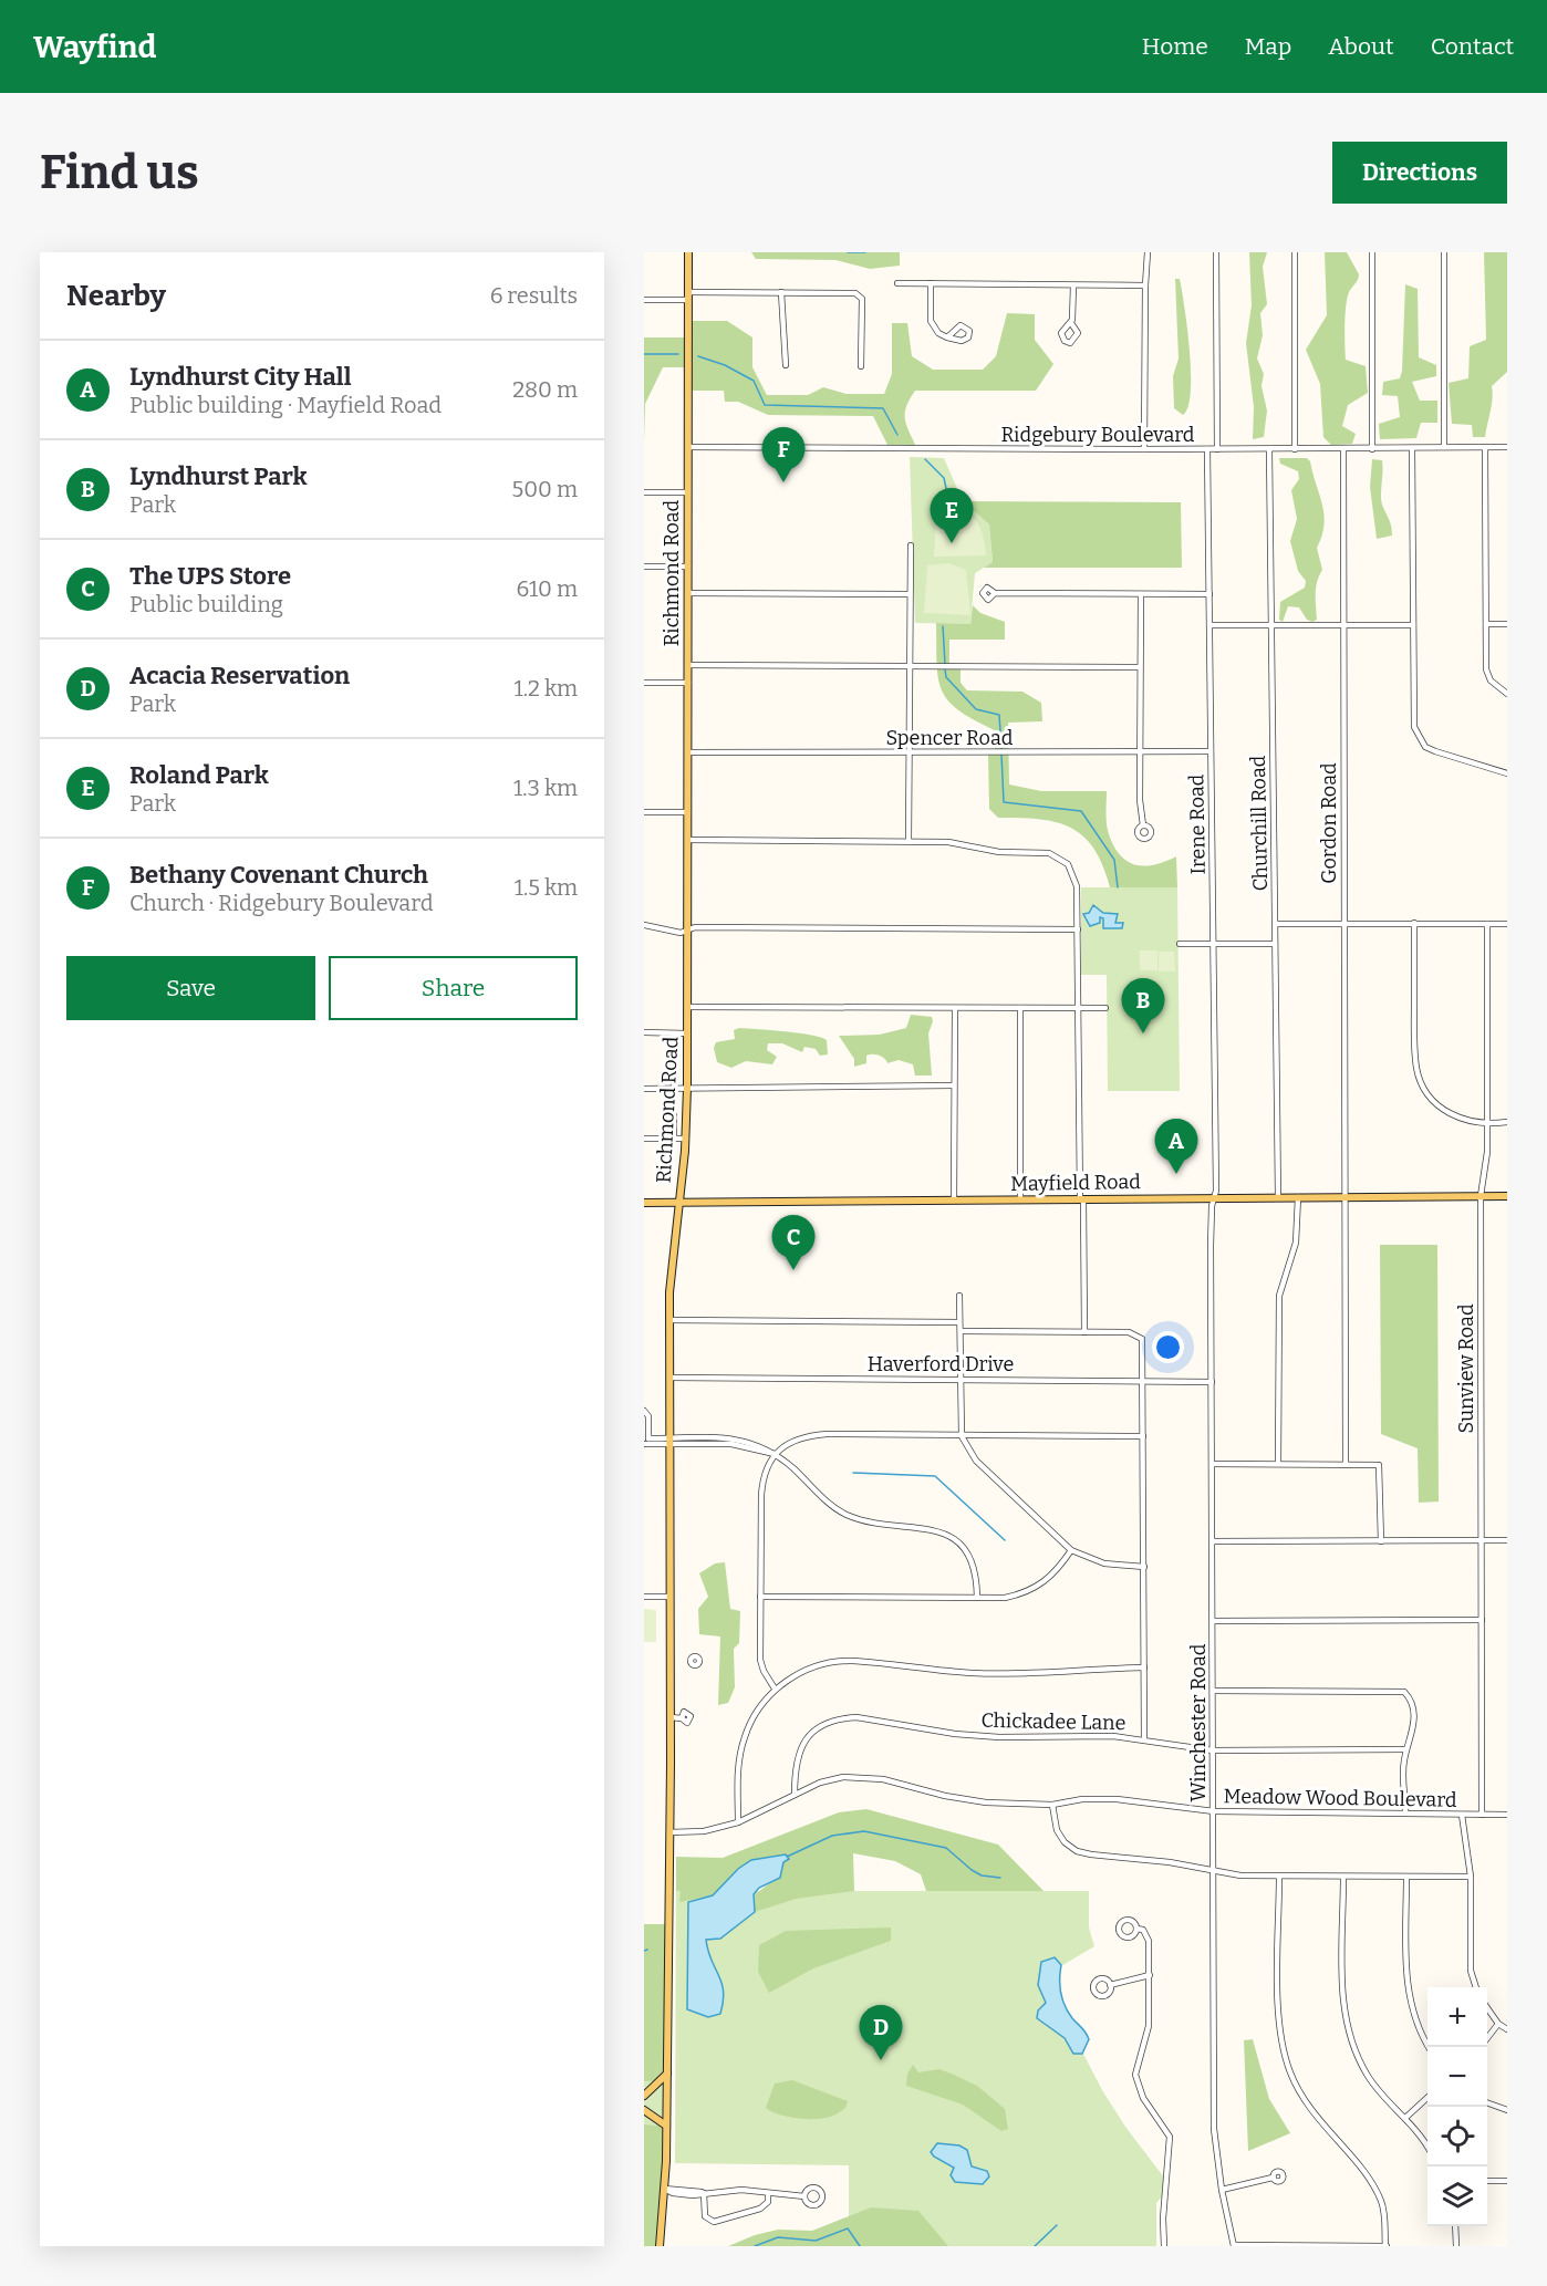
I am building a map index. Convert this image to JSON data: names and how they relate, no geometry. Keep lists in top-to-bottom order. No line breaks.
{"streets":{"main road":["Richmond Road","Mayfield Road"],"street":["Ridgebury Boulevard","Spencer Road","Churchill Road","Gordon Road","Irene Road","Haverford Drive","Sunview Road","Chickadee Lane","Winchester Road","Meadow Wood Boulevard"]},"crossings":[["Ridgebury Boulevard","Richmond Road"],["Ridgebury Boulevard","Churchill Road"],["Ridgebury Boulevard","Gordon Road"],["Ridgebury Boulevard","Irene Road"],["Richmond Road","Spencer Road"],["Richmond Road","Mayfield Road"],["Richmond Road","Haverford Drive"],["Richmond Road","Meadow Wood Boulevard"],["Spencer Road","Irene Road"],["Churchill Road","Mayfield Road"],["Gordon Road","Mayfield Road"],["Irene Road","Mayfield Road"],["Irene Road","Winchester Road"],["Mayfield Road","Sunview Road"],["Mayfield Road","Winchester Road"],["Haverford Drive","Winchester Road"],["Sunview Road","Meadow Wood Boulevard"],["Chickadee Lane","Winchester Road"],["Chickadee Lane","Meadow Wood Boulevard"],["Winchester Road","Meadow Wood Boulevard"]],"page":{"header":"Wayfind","nav":["Home","Map","About","Contact"],"buttons":["Directions",["Save","Share"]],"title":"Find us","heading":["Nearby","6 results"],"list":[{"mark":"A","name":"Lyndhurst City Hall","note":"Public building · Mayfield Road","value":"280 m"},{"mark":"B","name":"Lyndhurst Park","note":"Park","value":"500 m"},{"mark":"C","name":"The UPS Store","note":"Public building","value":"610 m"},{"mark":"D","name":"Acacia Reservation","note":"Park","value":"1.2 km"},{"mark":"E","name":"Roland Park","note":"Park","value":"1.3 km"},{"mark":"F","name":"Bethany Covenant Church","note":"Church · Ridgebury Boulevard","value":"1.5 km"}],"pins":["F","E","B","A","C","D"],"map_buttons":["+","−"]}}
